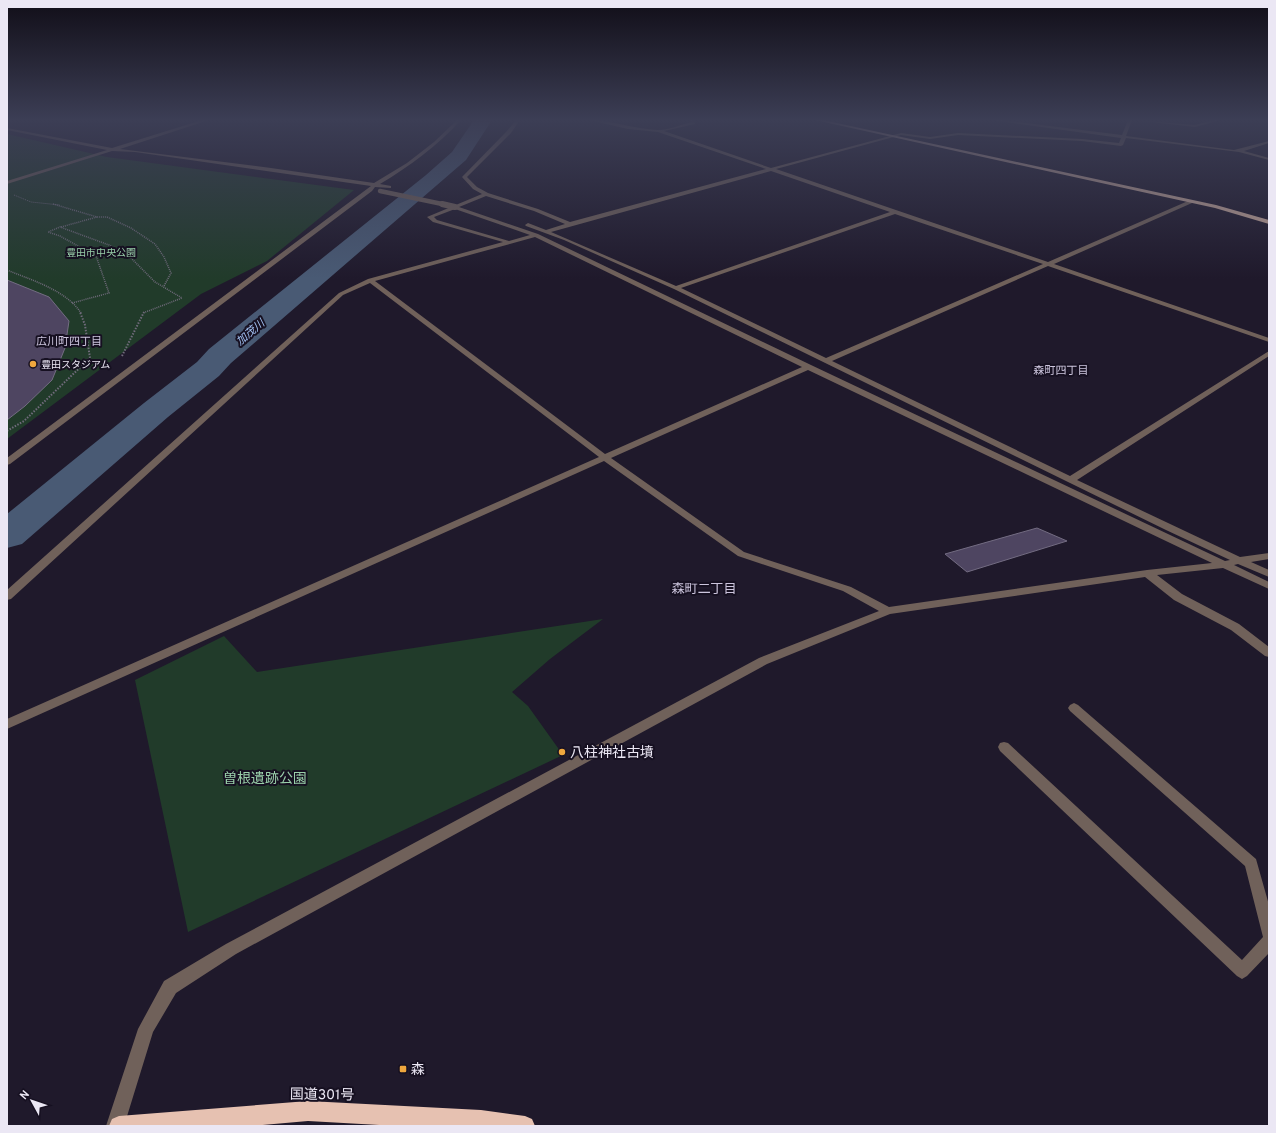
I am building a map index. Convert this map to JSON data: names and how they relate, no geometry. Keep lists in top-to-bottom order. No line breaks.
{"streets":{"highway":["国道301号"]},"districts":["広川町四丁目","森町四丁目","森町二丁目"],"water":["加茂川"],"parks":["豊田市中央公園","曽根遺跡公園"],"places":{"other":["豊田スタジアム","八柱神社古墳"],"transit":["森"]},"north":"top left"}
